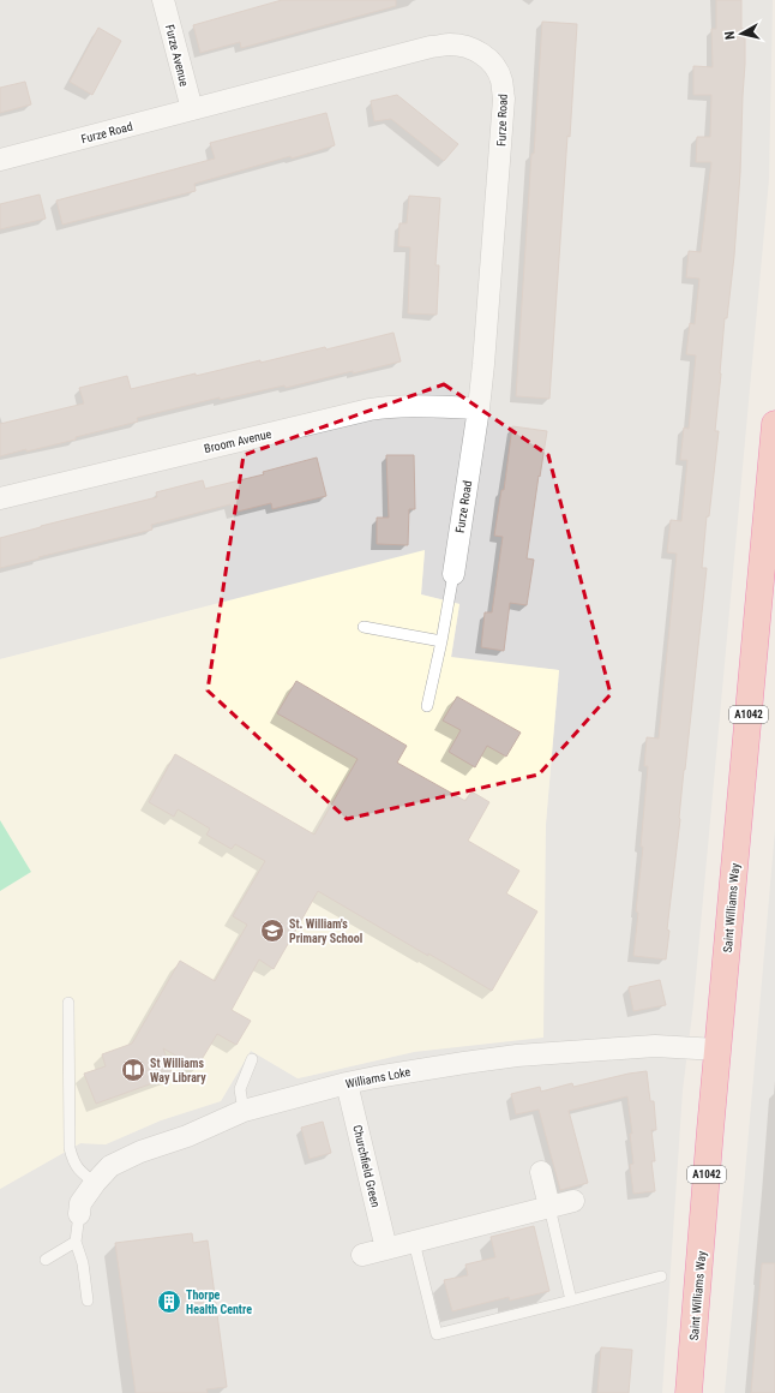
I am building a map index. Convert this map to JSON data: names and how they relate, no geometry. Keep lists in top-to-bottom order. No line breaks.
{"streets":{"highway":["A1042","Saint Williams Way"],"street":["Furze Avenue","Furze Road","Broom Avenue","Williams Loke","Churchfield Green"]},"crossings":[["Furze Avenue","Furze Road"],["Furze Road","Broom Avenue"],["Saint Williams Way","Williams Loke"],["Williams Loke","Churchfield Green"]],"places":{"school or university":["St. William's Primary School"],"library":["St Williams Way Library"],"building":["Thorpe Health Centre"]},"north":"left"}
